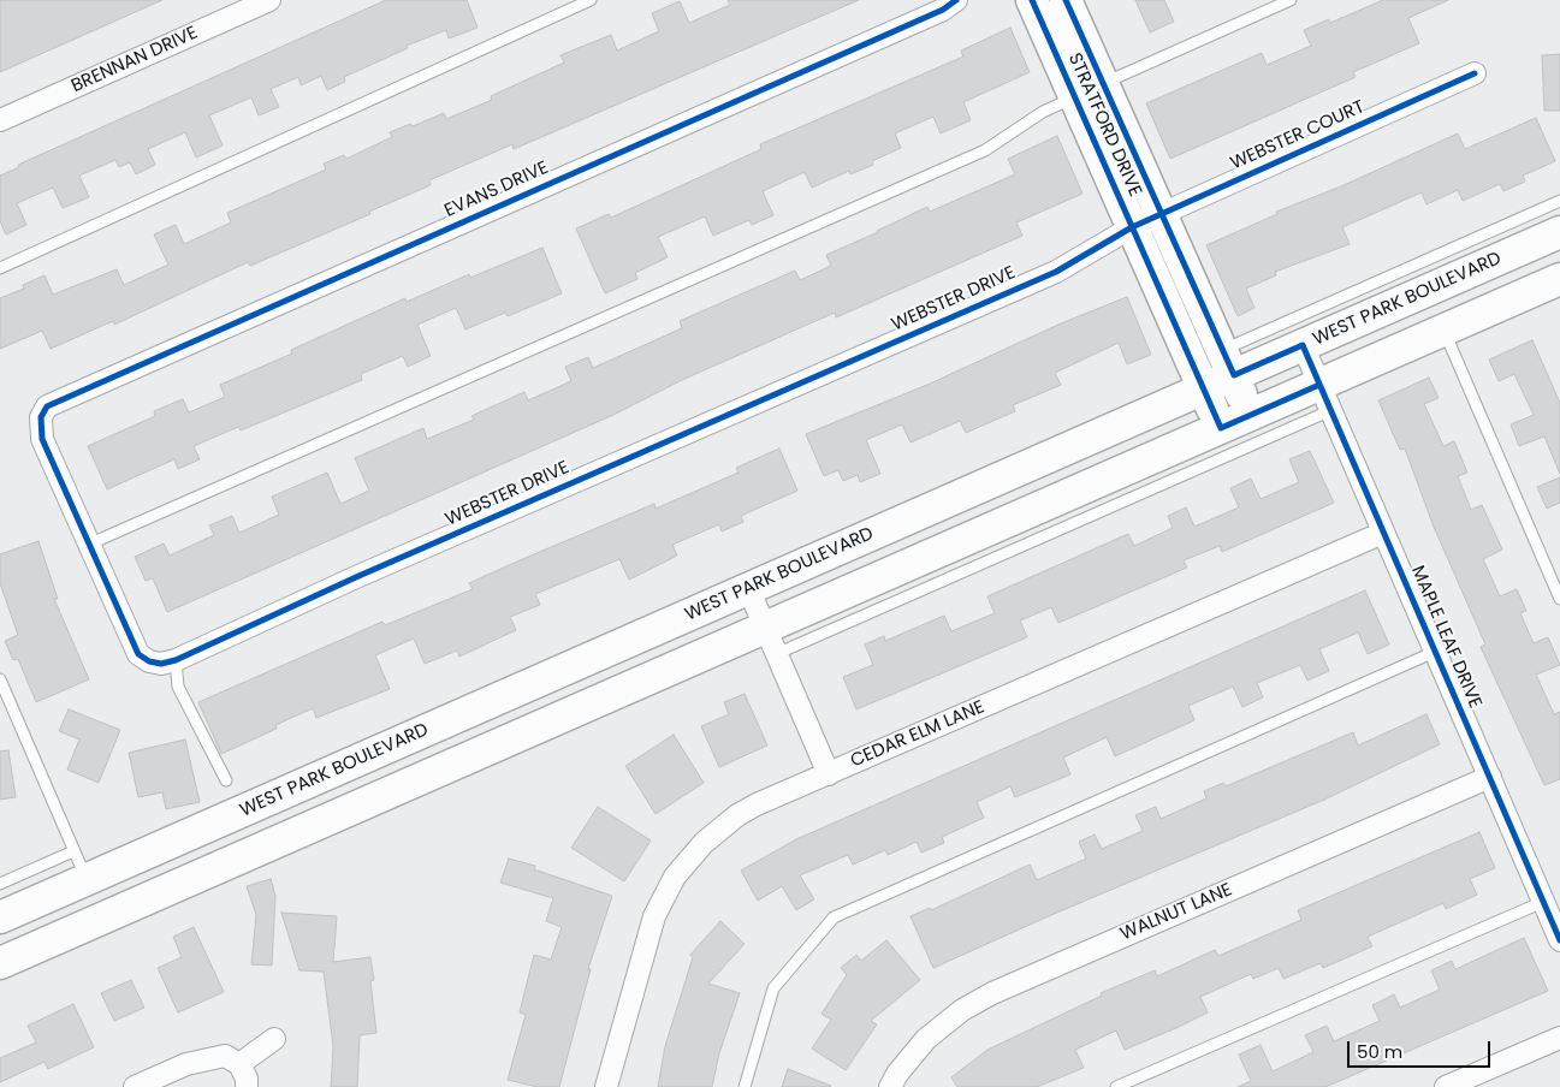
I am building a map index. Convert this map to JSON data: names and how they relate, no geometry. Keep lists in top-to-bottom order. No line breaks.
{"streets":{"main road":["STRATFORD DRIVE","WEST PARK BOULEVARD"],"street":["BRENNAN DRIVE","WEBSTER COURT","EVANS DRIVE","WEBSTER DRIVE","MAPLE LEAF DRIVE","CEDAR ELM LANE","WALNUT LANE"]},"crossings":[["STRATFORD DRIVE","WEBSTER COURT"],["STRATFORD DRIVE","WEBSTER DRIVE"],["STRATFORD DRIVE","WEST PARK BOULEVARD"],["WEBSTER COURT","WEBSTER DRIVE"],["EVANS DRIVE","WEBSTER DRIVE"],["WEST PARK BOULEVARD","MAPLE LEAF DRIVE"],["MAPLE LEAF DRIVE","CEDAR ELM LANE"],["MAPLE LEAF DRIVE","WALNUT LANE"]],"scale_bar":"50 m"}
